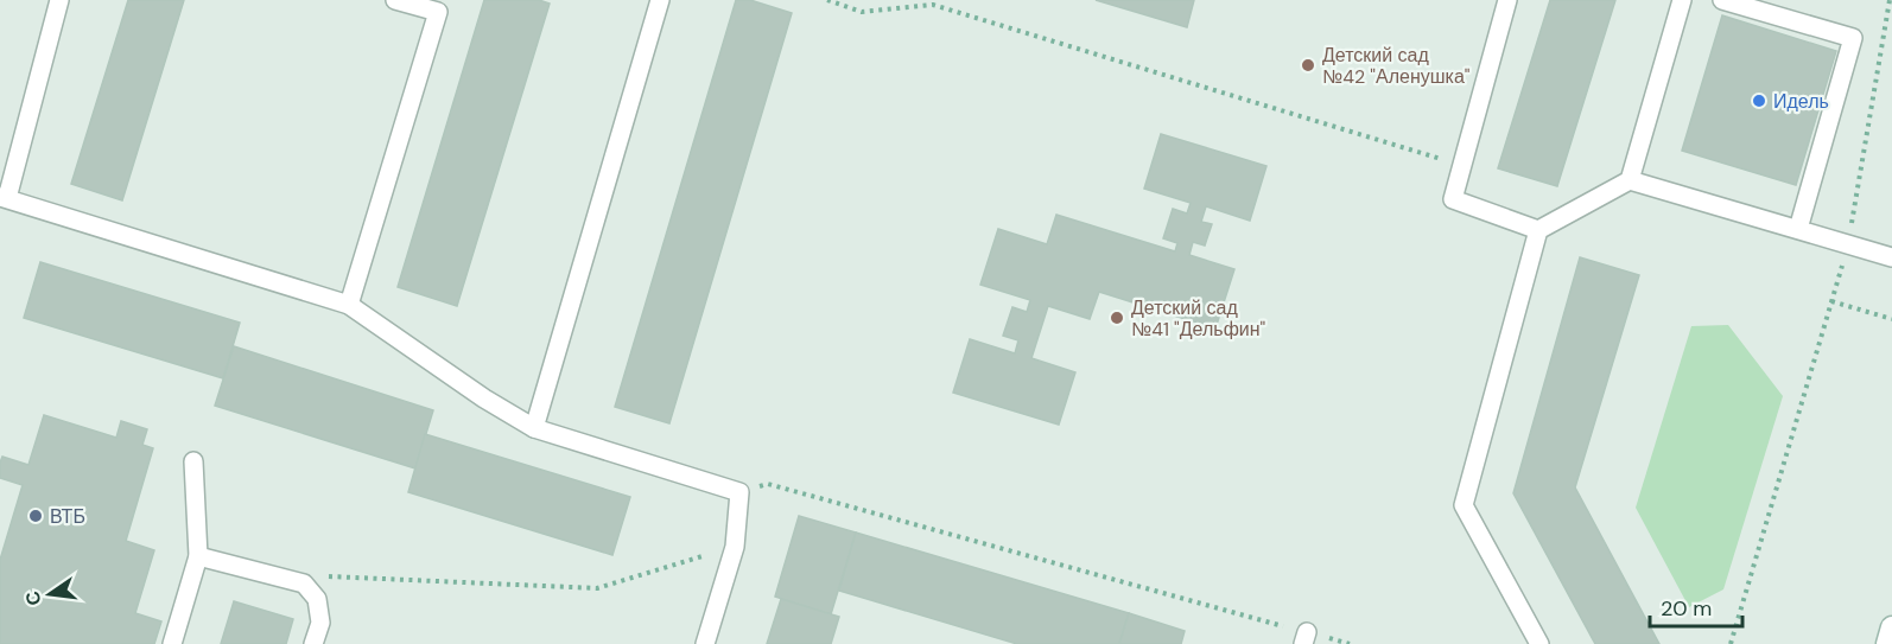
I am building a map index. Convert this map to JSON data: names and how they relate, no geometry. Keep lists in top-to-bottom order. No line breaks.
{"places":["Детский сад №42 \"Аленушка\"","Идель","Детский сад №41 \"Дельфин\"","ВТБ"],"scale_bar":"20 m","north":"left"}
